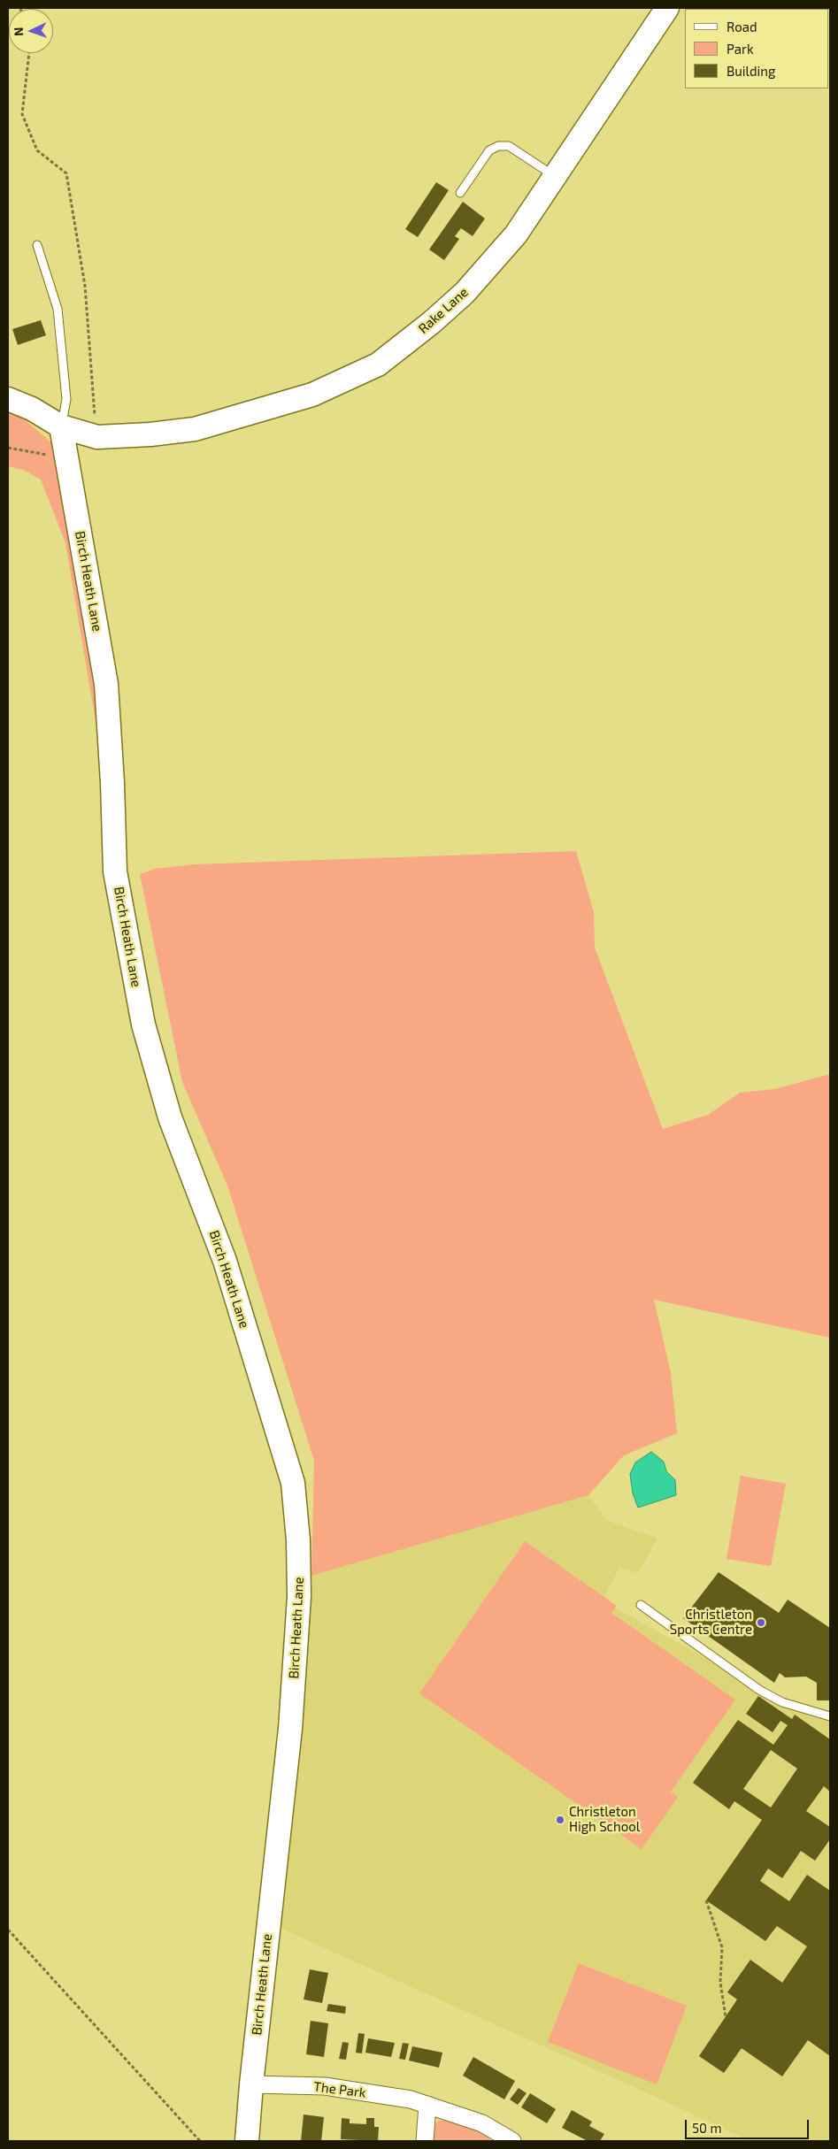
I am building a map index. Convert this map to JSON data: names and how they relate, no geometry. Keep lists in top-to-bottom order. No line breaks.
{"streets":{"street":["Rake Lane","Birch Heath Lane","The Park"]},"crossings":[["Rake Lane","Birch Heath Lane"],["Birch Heath Lane","The Park"]],"places":["Christleton Sports Centre","Christleton High School"],"legend":["Road","Park","Building"],"scale_bar":"50 m","north":"left"}
